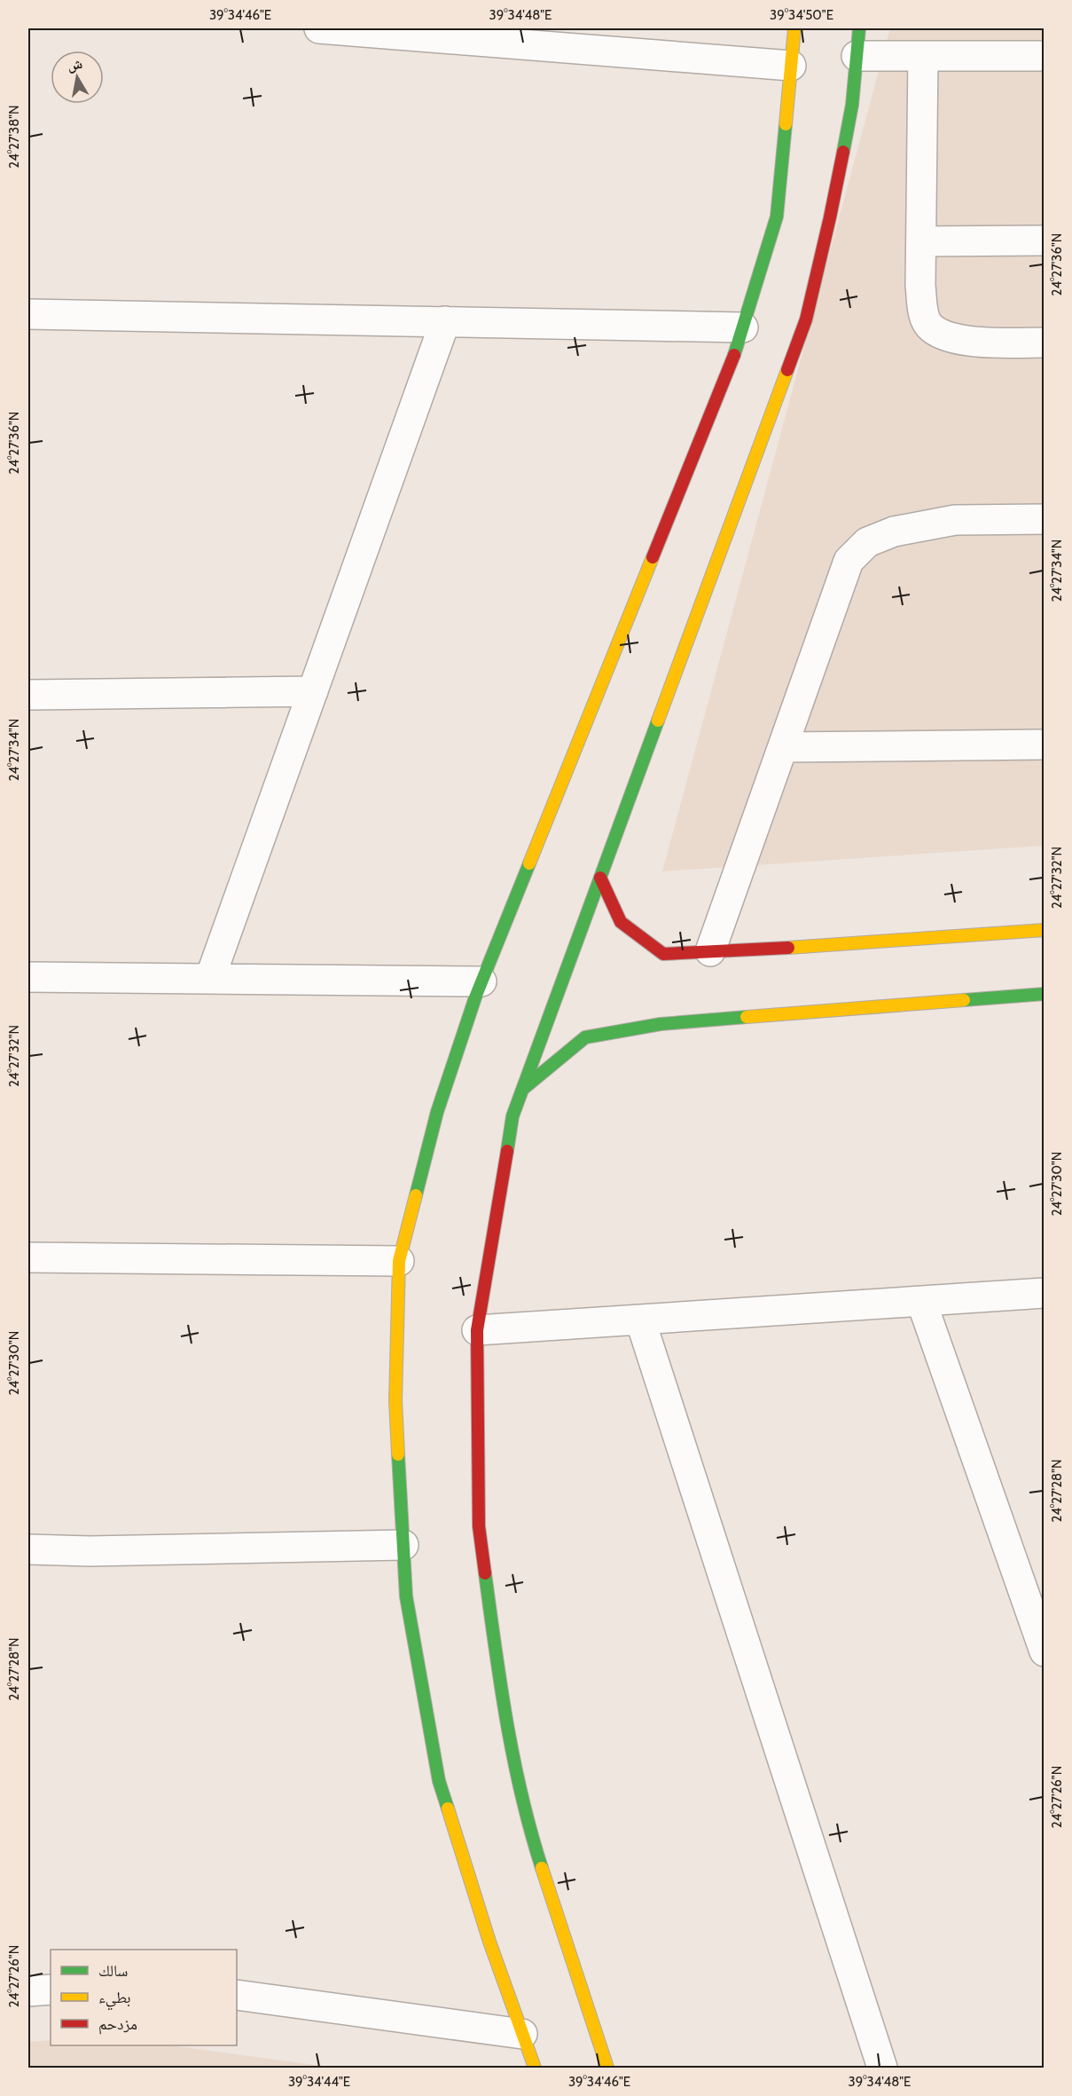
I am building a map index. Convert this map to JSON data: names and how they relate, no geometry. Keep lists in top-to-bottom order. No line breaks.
{"legend":["سالك","بطيء","مزدحم"],"north":"top","coordinates":["39°34'46\"E","39°34'48\"E","39°34'50\"E","24°27'38\"N","24°27'36\"N","24°27'34\"N","24°27'32\"N","24°27'30\"N","24°27'28\"N","24°27'26\"N","39°34'44\"E"]}
